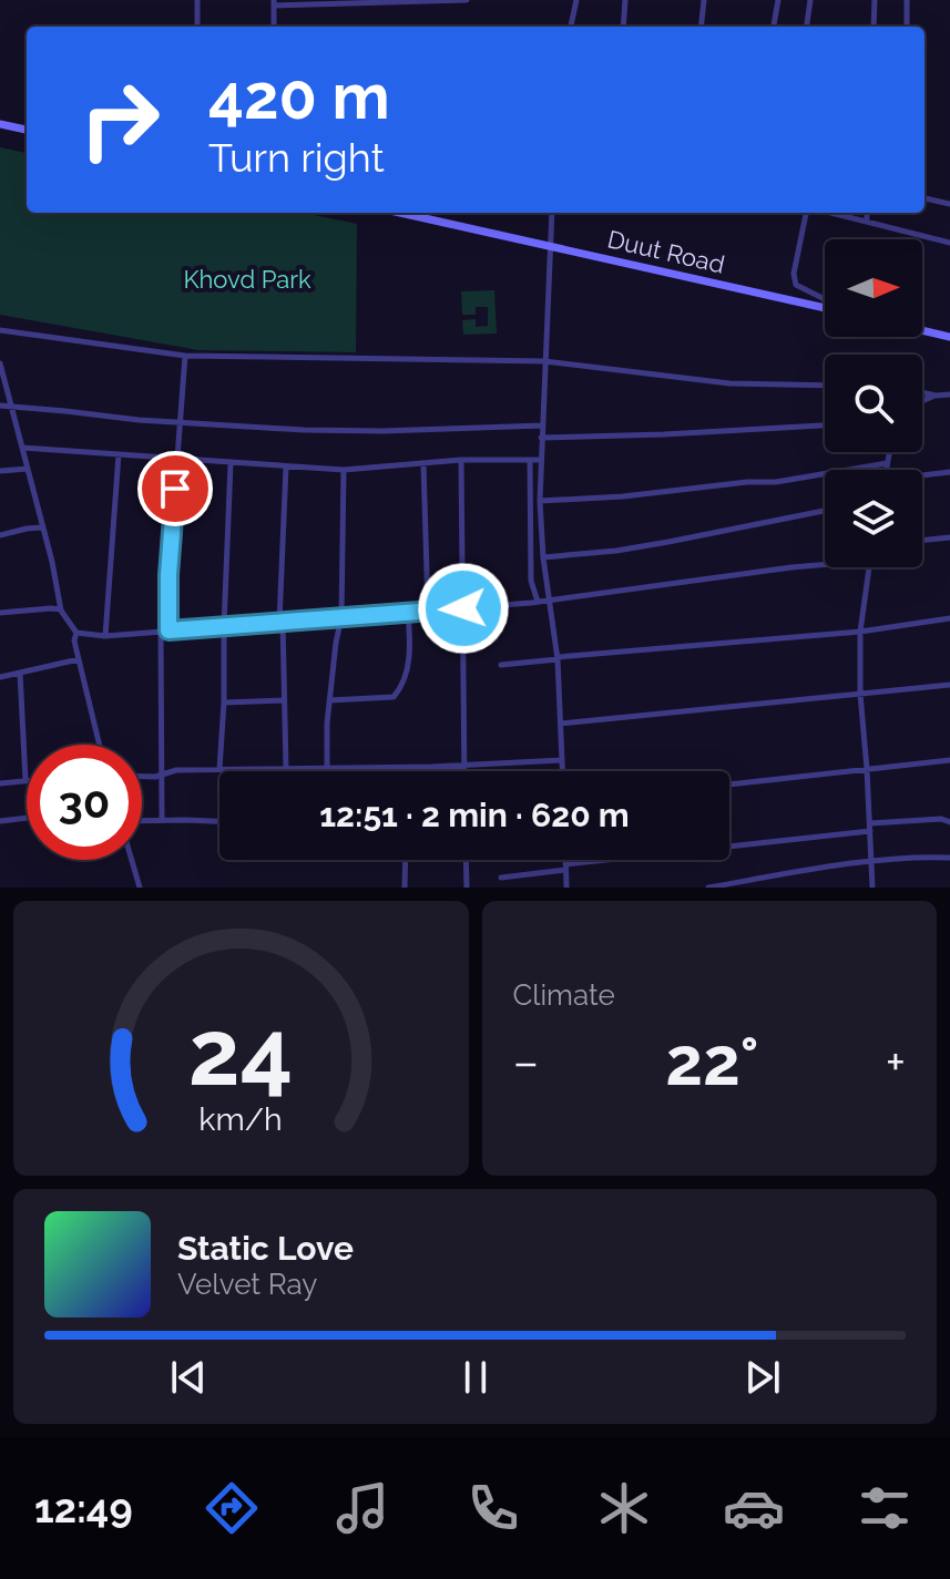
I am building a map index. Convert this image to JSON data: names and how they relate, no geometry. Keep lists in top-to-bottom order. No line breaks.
{"streets":{"main road":["Duut Road"]},"parks":["Khovd Park"],"north":"right","page":{"turn":["420 m","Turn right"],"limit":"30","trip":"12:51 · 2 min · 620 m","tile":"Climate","heat":["−","22°","+"],"song":["Static Love","Velvet Ray"],"tabs":"12:49","gauge":["24","km/h"]}}
